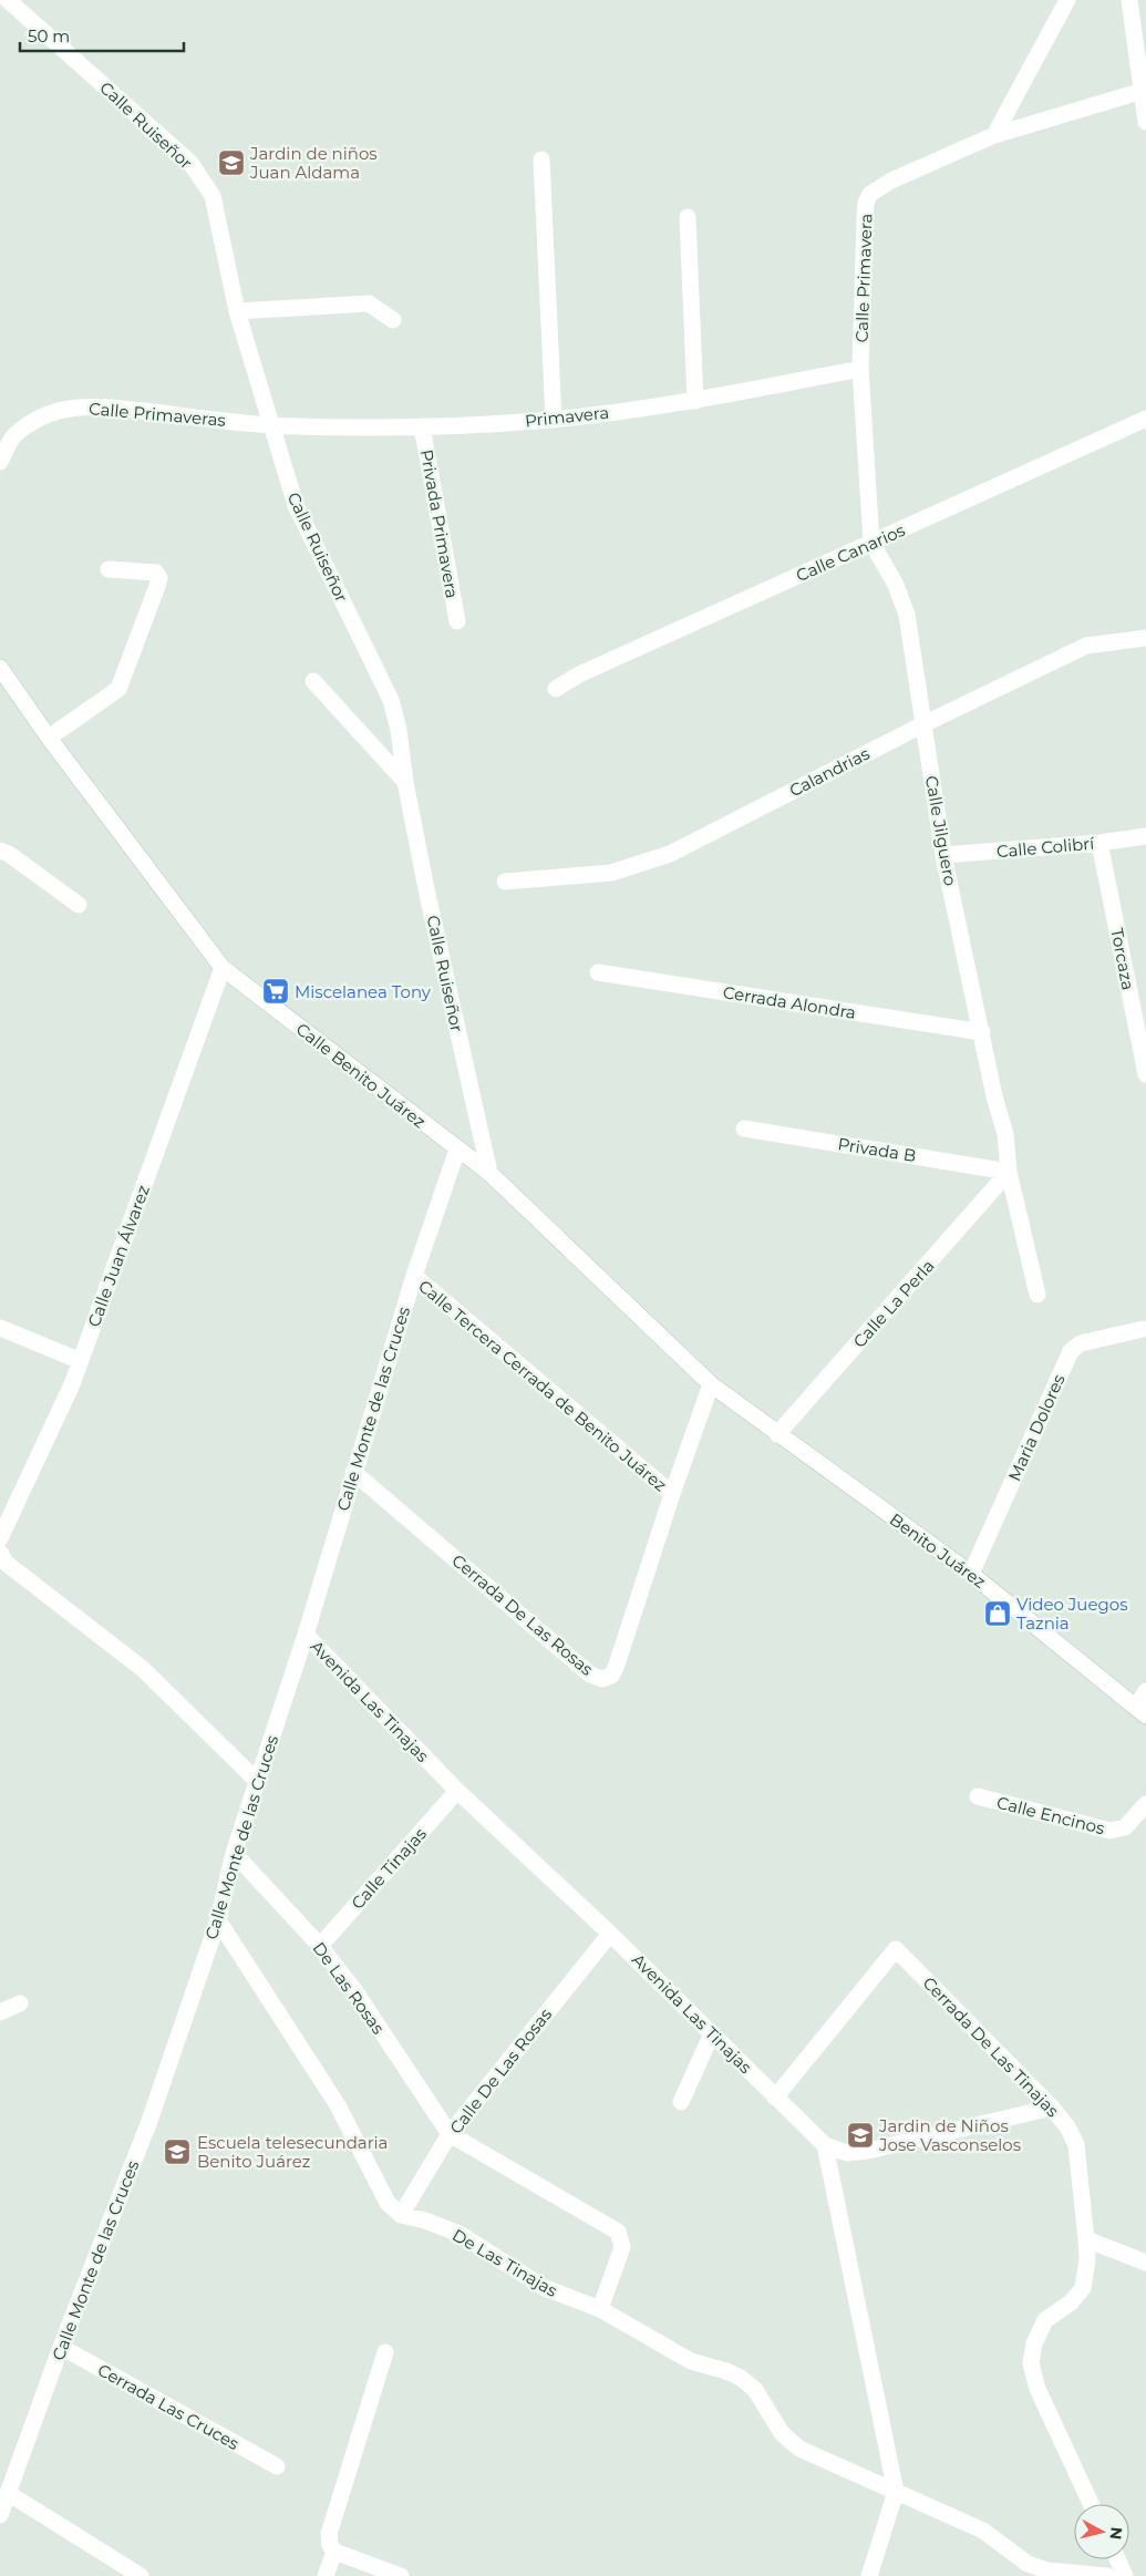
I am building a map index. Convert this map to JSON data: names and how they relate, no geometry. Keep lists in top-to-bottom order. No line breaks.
{"streets":{"street":["Calle Ruiseñor","Calle Primavera","Calle Primaveras","Primavera","Privada Primavera","Calle Canarios","Calandrias","Calle Jilguero","Calle Colibrí","Torcaza","Cerrada Alondra","Calle Benito Juárez","Privada B","Calle Juan Álvarez","Calle La Perla","Calle Tercera Cerrada de Benito Juárez","Calle Monte de las Cruces","Maria Dolores","Benito Juárez","Cerrada De Las Rosas","Avenida Las Tinajas","Calle Encinos","Calle Tinajas","De Las Rosas","Cerrada De Las Tinajas","Calle De Las Rosas","De Las Tinajas","Cerrada Las Cruces"]},"crossings":[["Calle Ruiseñor","Calle Primaveras"],["Calle Ruiseñor","Primavera"],["Calle Ruiseñor","Calle Benito Juárez"],["Calle Primavera","Primavera"],["Calle Primavera","Calle Jilguero"],["Calle Primaveras","Primavera"],["Primavera","Privada Primavera"],["Primavera","Calle Jilguero"],["Calle Canarios","Calle Jilguero"],["Calandrias","Calle Jilguero"],["Calle Jilguero","Calle Colibrí"],["Calle Jilguero","Cerrada Alondra"],["Calle Jilguero","Privada B"],["Calle Jilguero","Calle La Perla"],["Calle Colibrí","Torcaza"],["Calle Benito Juárez","Calle Juan Álvarez"],["Calle Benito Juárez","Calle La Perla"],["Calle Benito Juárez","Calle Monte de las Cruces"],["Calle Benito Juárez","Benito Juárez"],["Calle Benito Juárez","Cerrada De Las Rosas"],["Privada B","Calle La Perla"],["Calle La Perla","Benito Juárez"],["Calle Tercera Cerrada de Benito Juárez","Calle Monte de las Cruces"],["Calle Tercera Cerrada de Benito Juárez","Cerrada De Las Rosas"],["Calle Monte de las Cruces","Cerrada De Las Rosas"],["Calle Monte de las Cruces","Avenida Las Tinajas"],["Calle Monte de las Cruces","De Las Rosas"],["Calle Monte de las Cruces","Cerrada Las Cruces"],["Maria Dolores","Benito Juárez"],["Avenida Las Tinajas","Calle Tinajas"],["Avenida Las Tinajas","Cerrada De Las Tinajas"],["Avenida Las Tinajas","Calle De Las Rosas"],["Calle Tinajas","De Las Rosas"],["De Las Rosas","Calle De Las Rosas"],["Calle De Las Rosas","De Las Tinajas"]],"places":{"school or university":["Jardin de niños Juan Aldama","Jardin de Niños Jose Vasconselos","Escuela telesecundaria Benito Juárez"],"supermarket":["Miscelanea Tony"],"shop":["Video Juegos Taznia"]},"scale_bar":"50 m","north":"right"}
